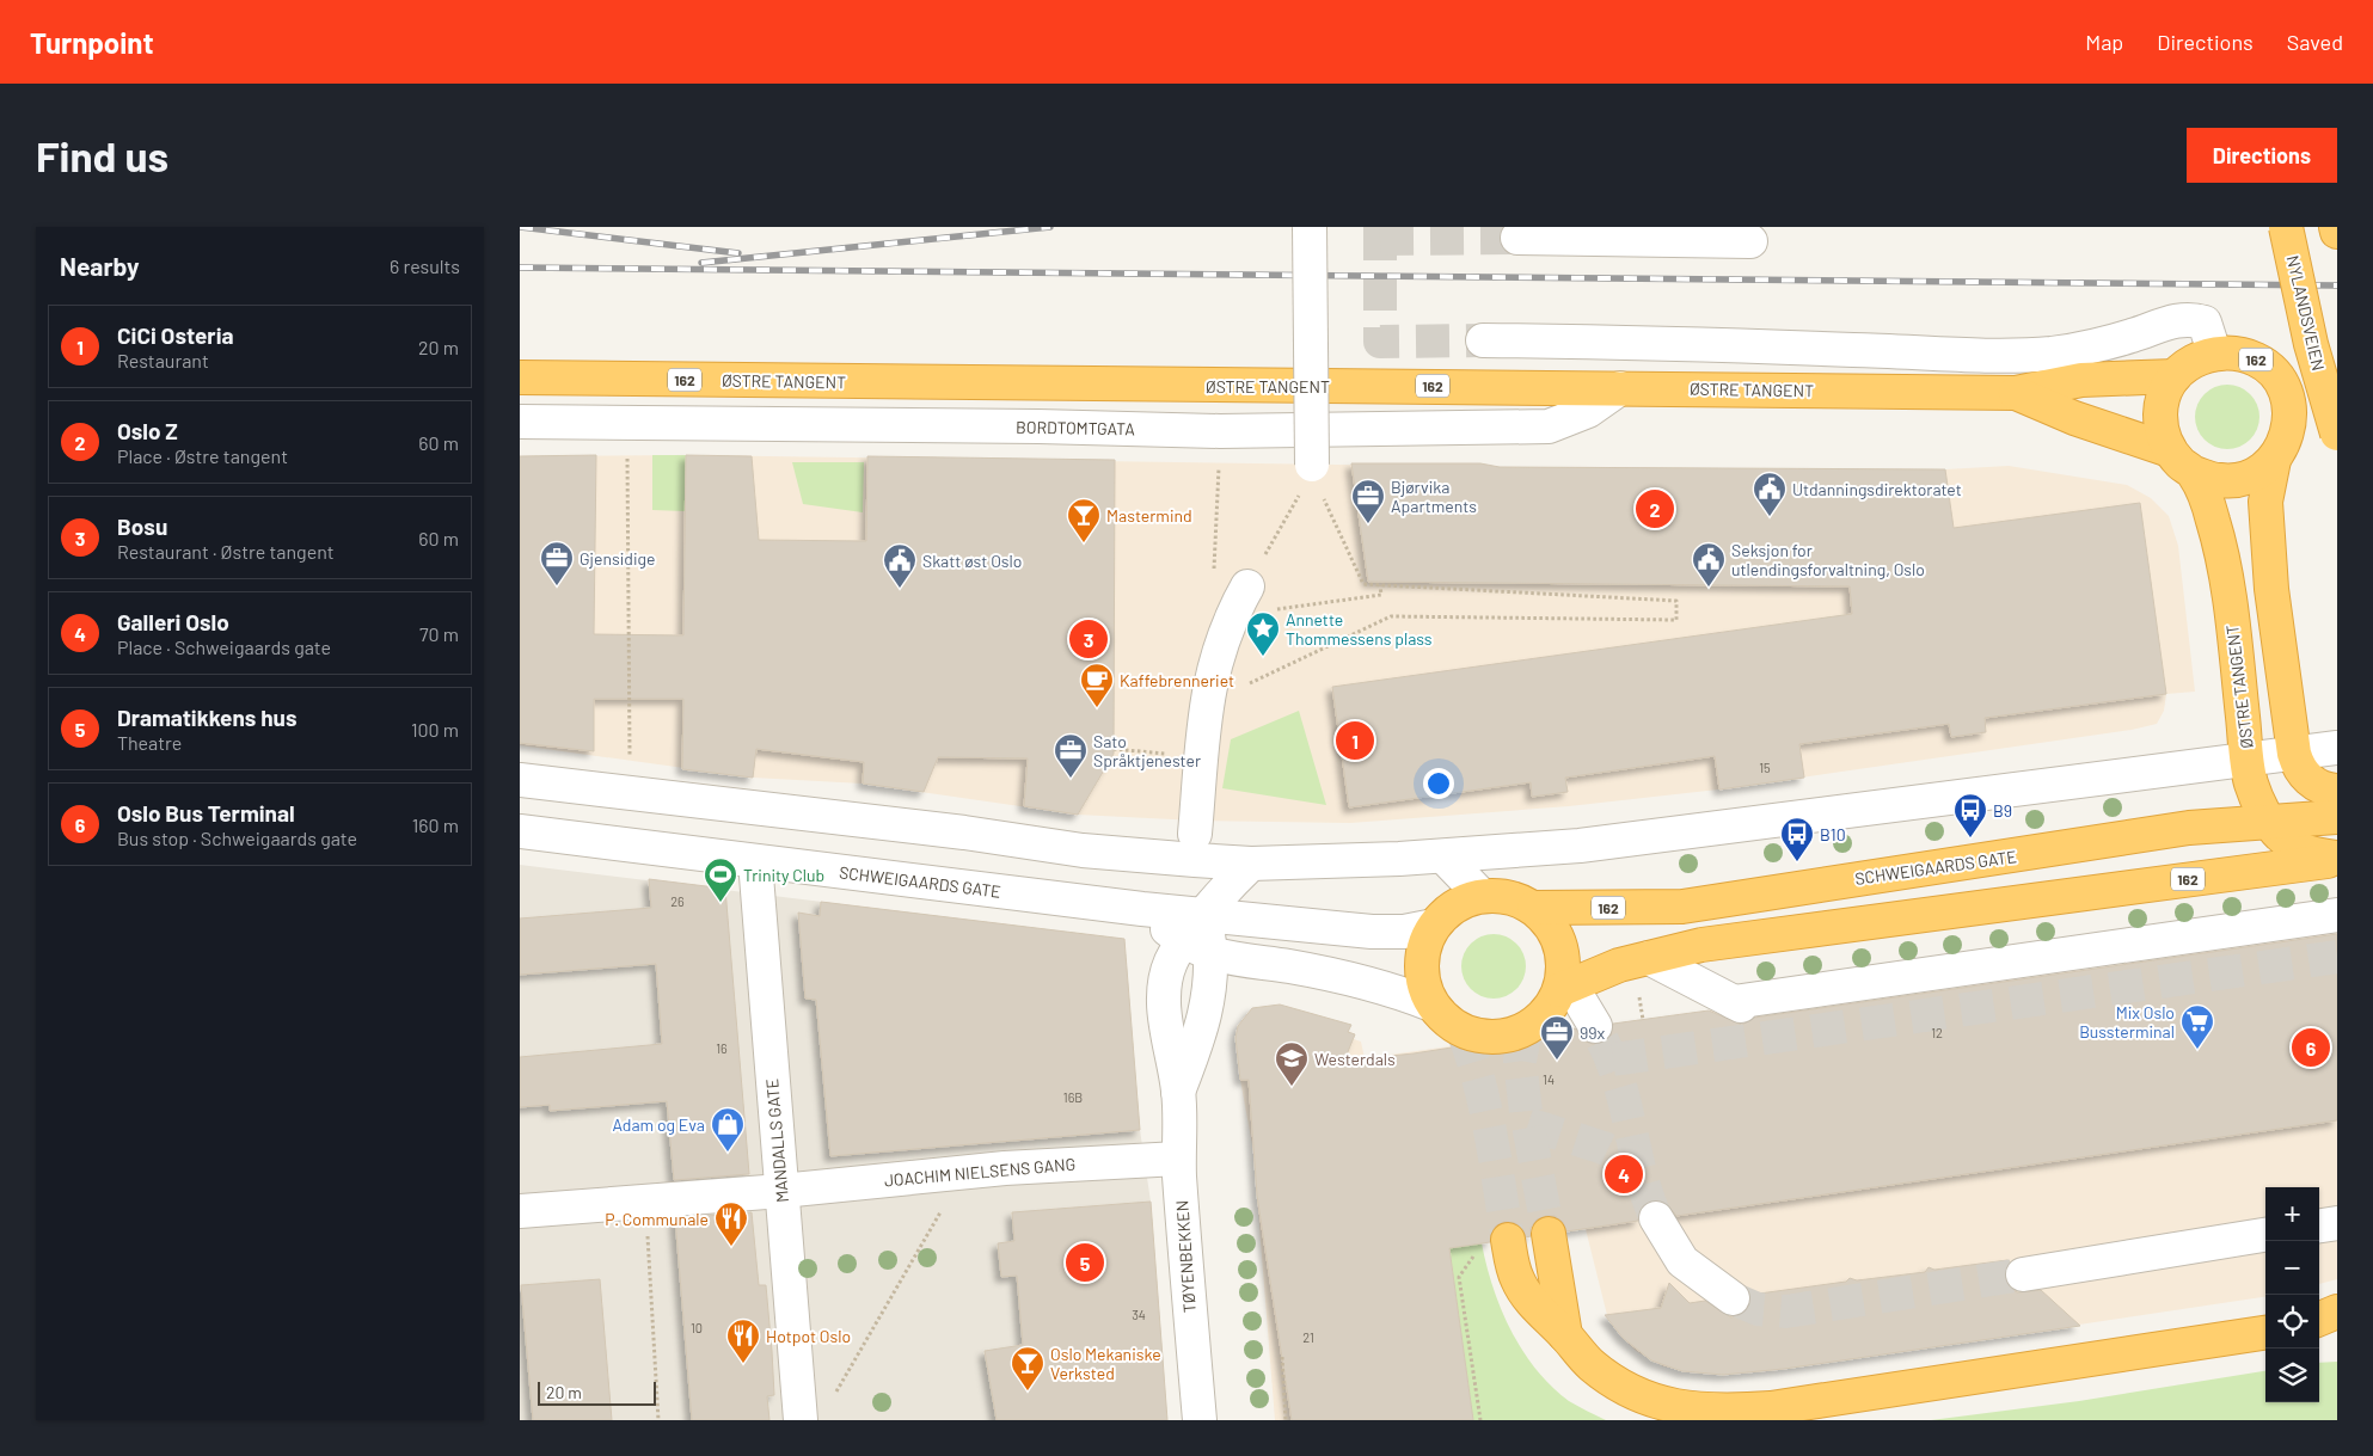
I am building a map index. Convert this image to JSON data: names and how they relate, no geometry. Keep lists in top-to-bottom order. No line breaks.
{"streets":{"highway":["NYLANDSVEIEN","162","ØSTRE TANGENT","SCHWEIGAARDS GATE"],"street":["BORDTOMTGATA","MANDALLS GATE","JOACHIM NIELSENS GANG","TØYENBEKKEN"]},"crossings":[["162","ØSTRE TANGENT"],["162","SCHWEIGAARDS GATE"],["ØSTRE TANGENT","BORDTOMTGATA"],["ØSTRE TANGENT","SCHWEIGAARDS GATE"],["SCHWEIGAARDS GATE","MANDALLS GATE"],["SCHWEIGAARDS GATE","TØYENBEKKEN"],["MANDALLS GATE","JOACHIM NIELSENS GANG"],["JOACHIM NIELSENS GANG","TØYENBEKKEN"]],"places":{"public building":["Utdanningsdirektoratet","Seksjon for utlendingsforvaltning, Oslo","Skatt øst Oslo"],"office":["Bjørvika Apartments","Gjensidige","Sato Språktjenester","99x"],"bar":["Mastermind","Oslo Mekaniske Verksted"],"place":["Annette Thommessens plass"],"cafe":["Kaffebrenneriet"],"bus stop":["B9","B10"],"sports":["Trinity Club"],"supermarket":["Mix Oslo Bussterminal"],"school or university":["Westerdals"],"shop":["Adam og Eva"],"restaurant":["P. Communale","Hotpot Oslo"]},"house_numbers":["15","26","12","16","14","16B","34","10","21"],"scale_bar":"20 m","page":{"header":"Turnpoint","nav":["Map","Directions","Saved"],"buttons":"Directions","title":"Find us","heading":["Nearby","6 results"],"list":[{"mark":"1","name":"CiCi Osteria","note":"Restaurant","value":"20 m"},{"mark":"2","name":"Oslo Z","note":"Place · Østre tangent","value":"60 m"},{"mark":"3","name":"Bosu","note":"Restaurant · Østre tangent","value":"60 m"},{"mark":"4","name":"Galleri Oslo","note":"Place · Schweigaards gate","value":"70 m"},{"mark":"5","name":"Dramatikkens hus","note":"Theatre","value":"100 m"},{"mark":"6","name":"Oslo Bus Terminal","note":"Bus stop · Schweigaards gate","value":"160 m"}],"pins":["2","3","1","6","4","5"],"map_buttons":["+","−"],"scale":"20 m"}}
